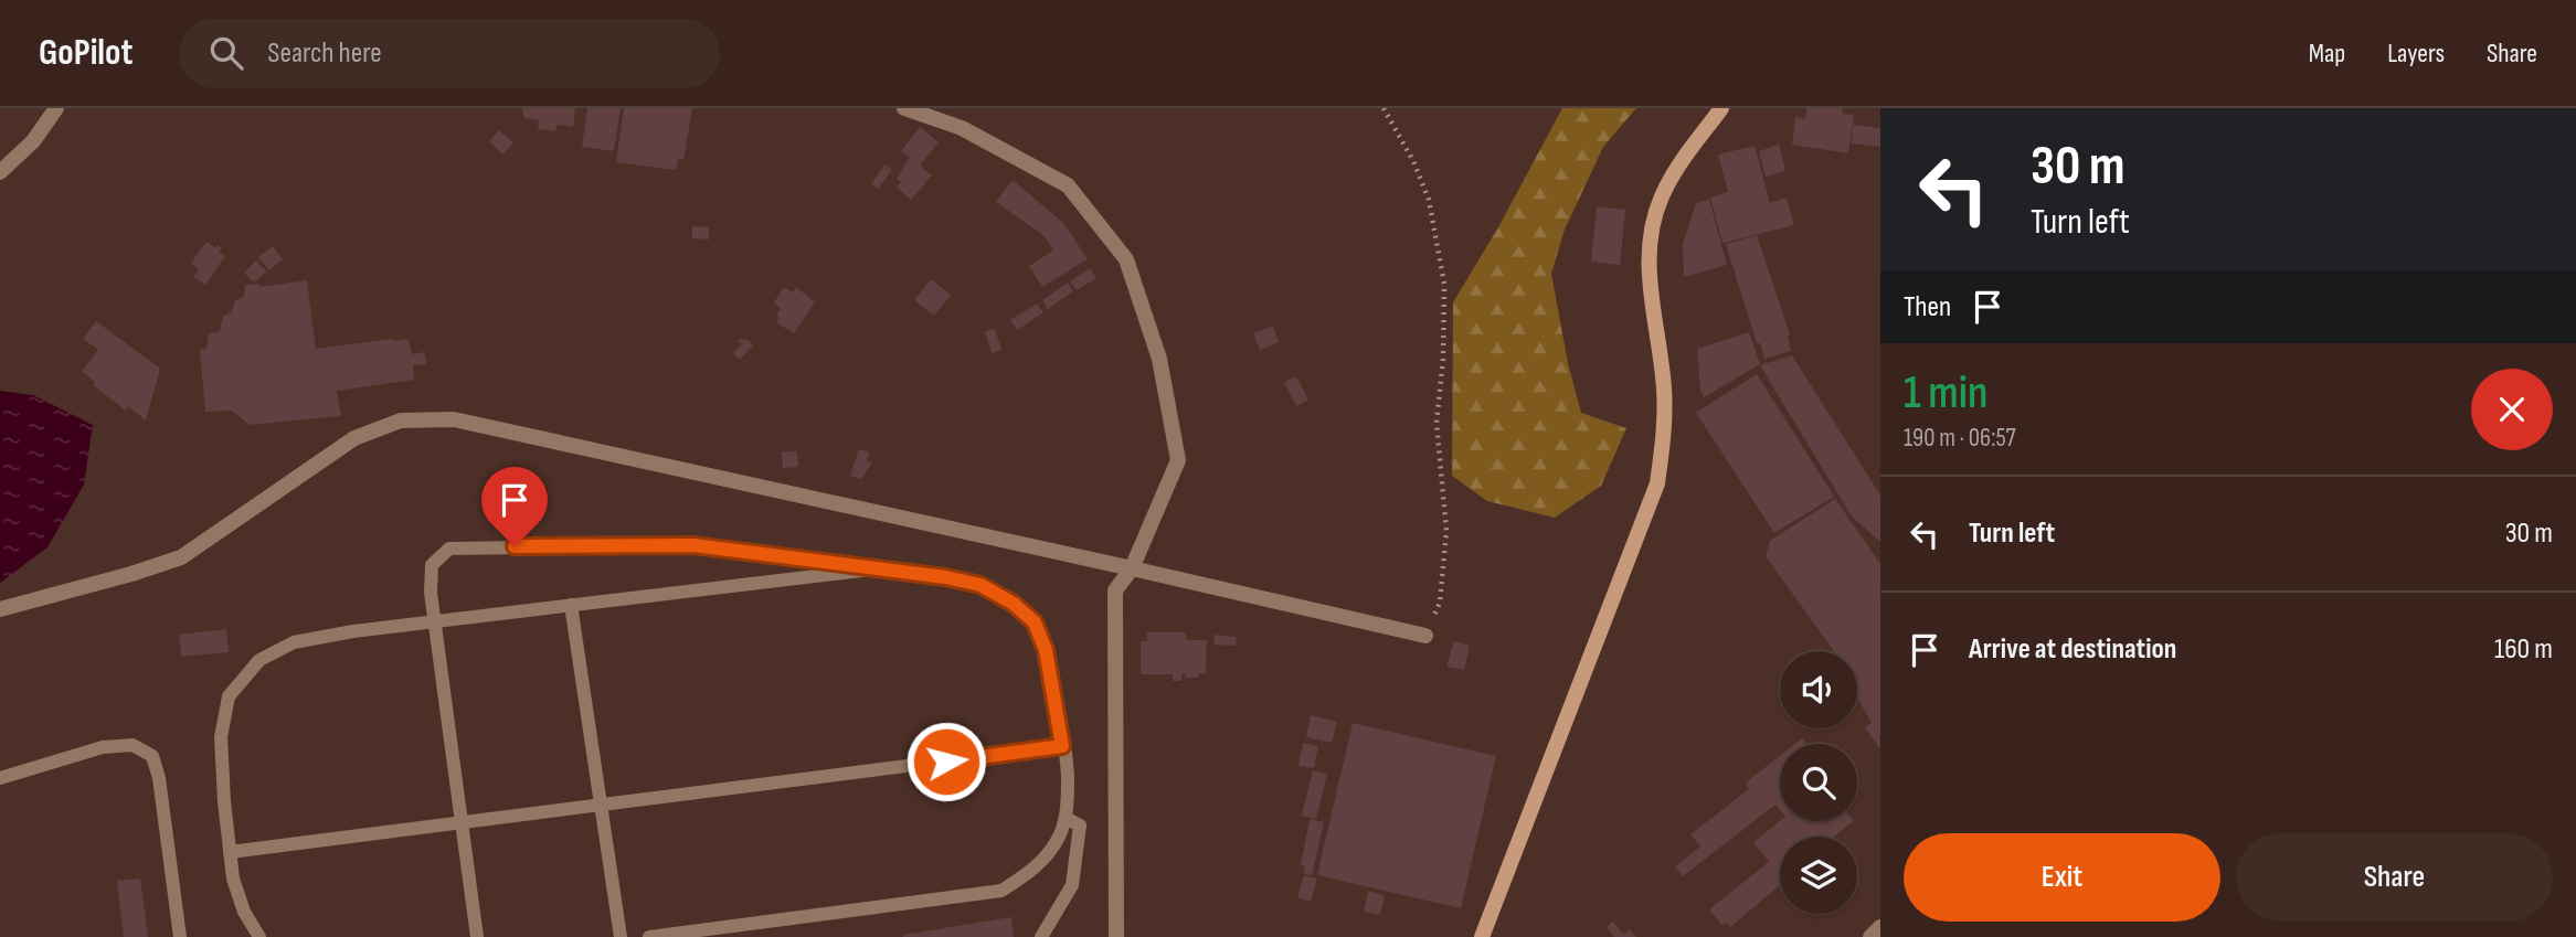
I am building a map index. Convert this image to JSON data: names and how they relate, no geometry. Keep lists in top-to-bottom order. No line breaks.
{"page":{"header":"GoPilot","search":"Search here","nav":["Map","Layers","Share"],"turn":["30 m","Turn left"],"then":"Then","heading":["1 min","190 m · 06:57"],"list":[{"name":"Turn left","value":"30 m"},{"name":"Arrive at destination","value":"160 m"}],"buttons":["Exit","Share"]}}
